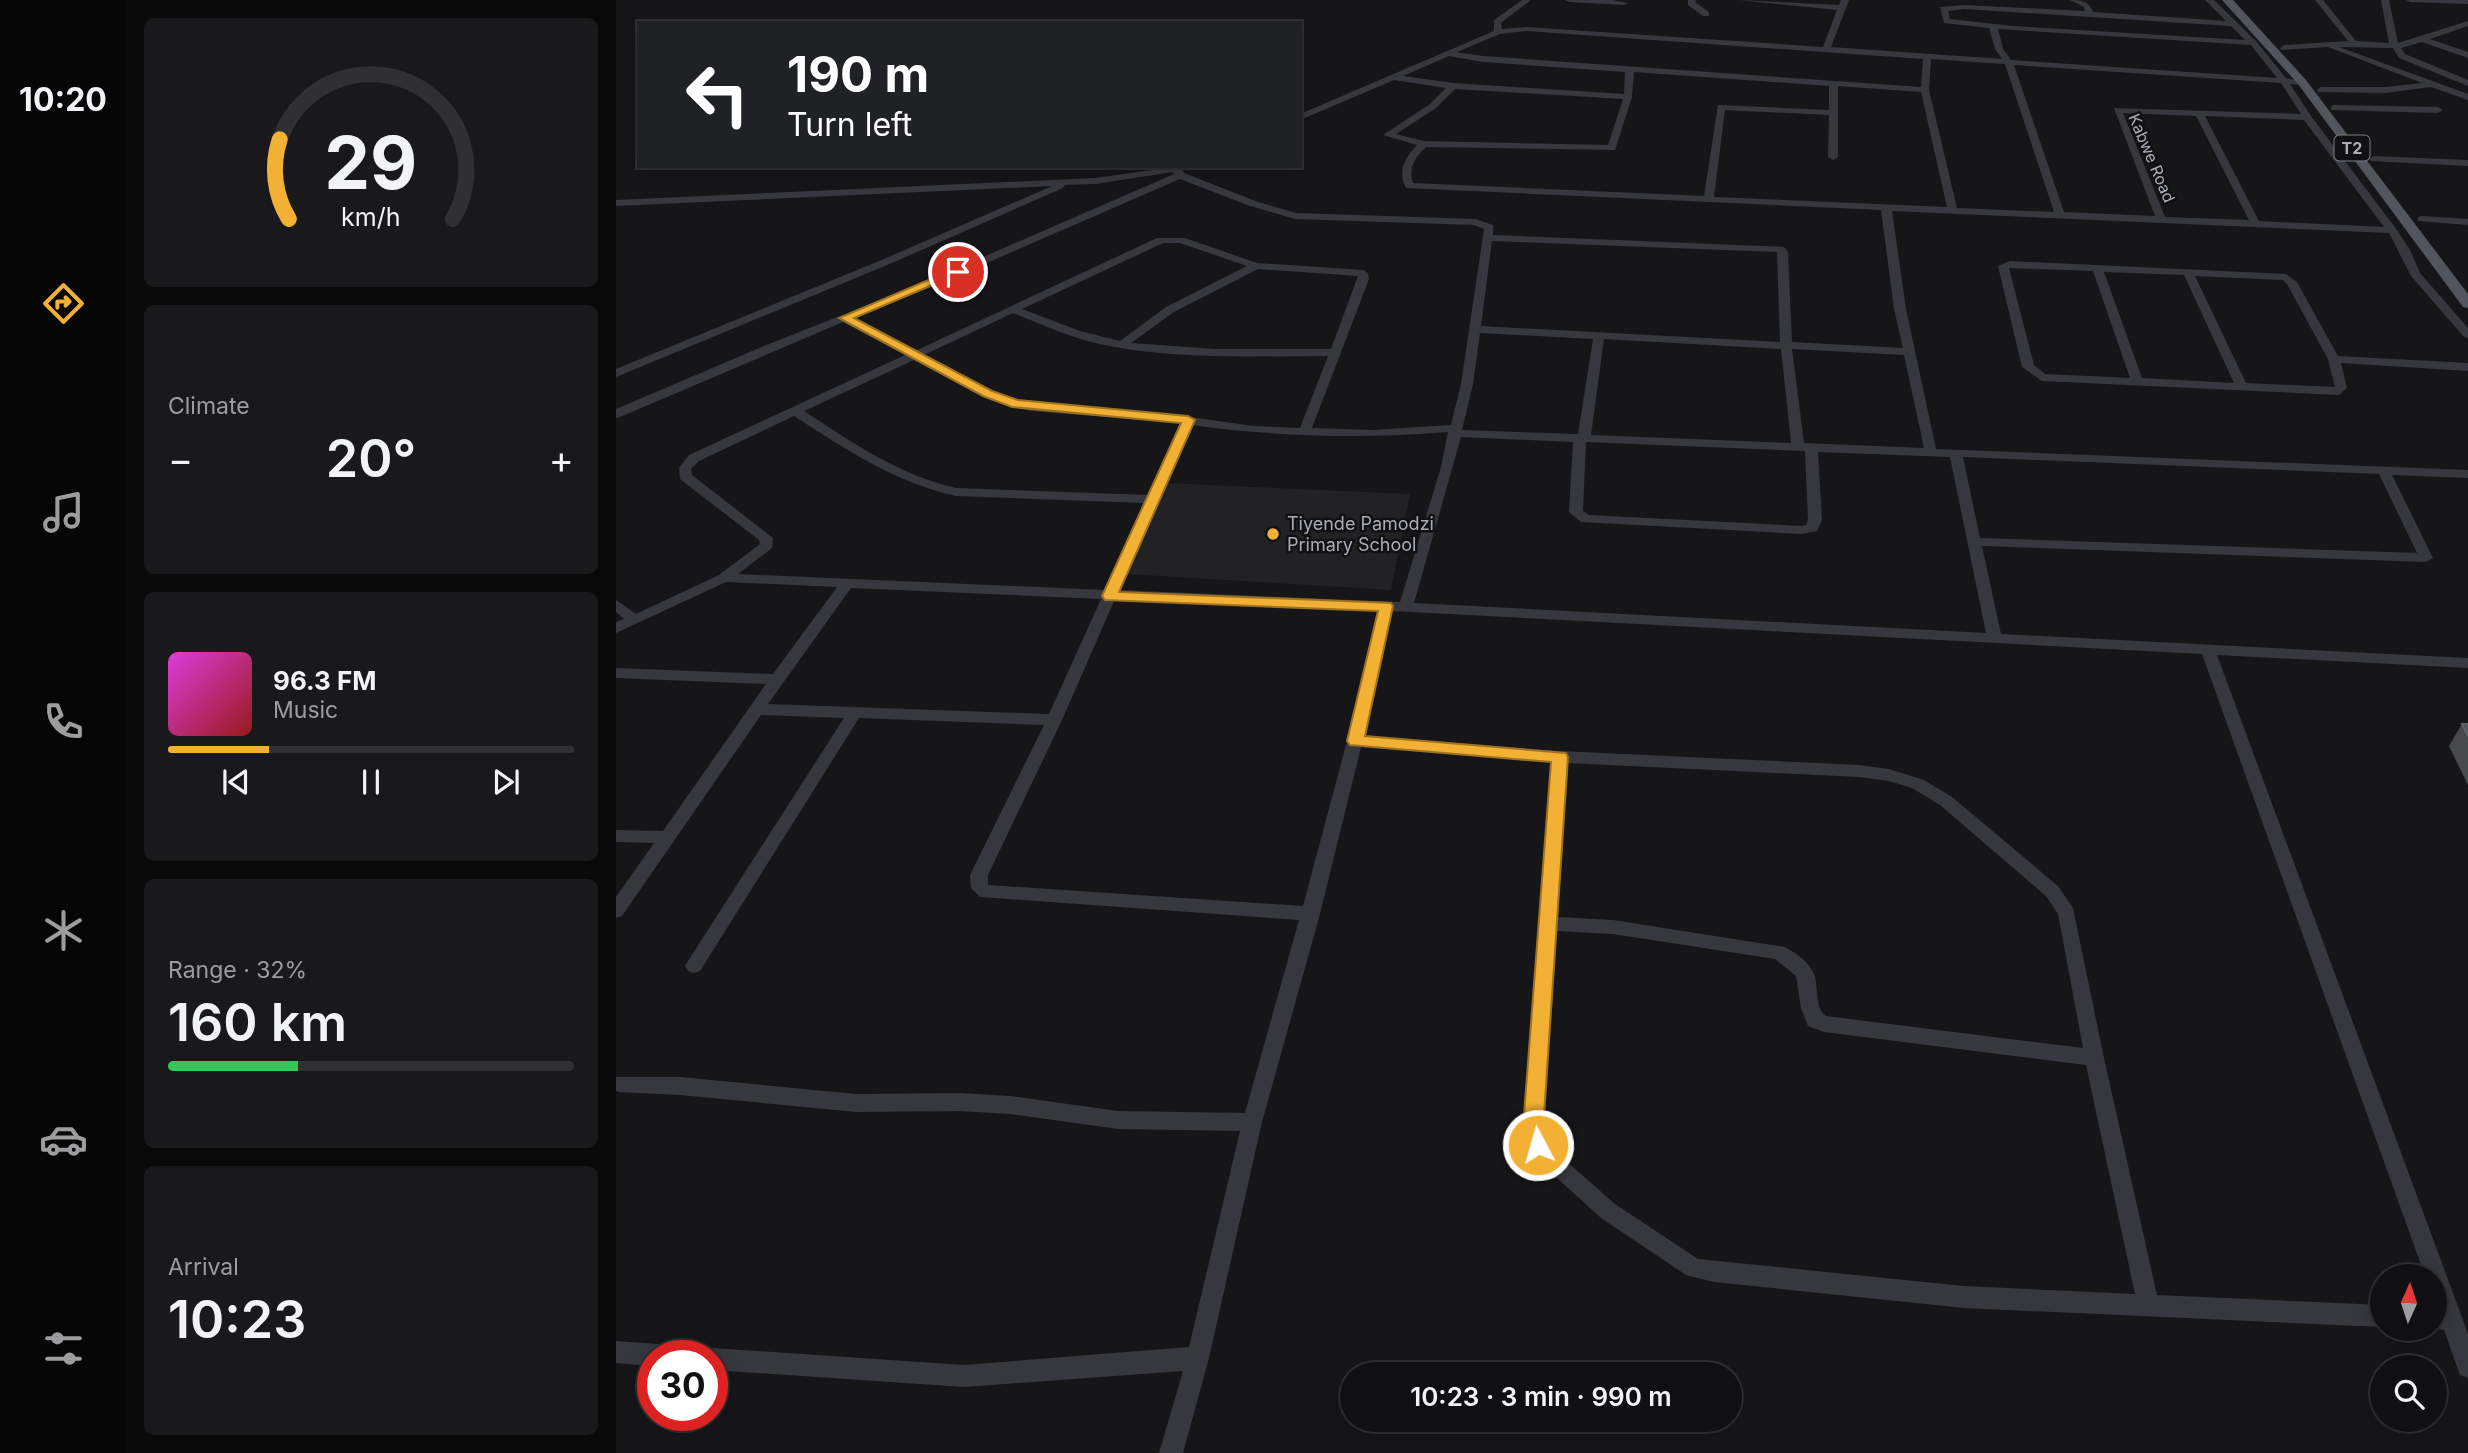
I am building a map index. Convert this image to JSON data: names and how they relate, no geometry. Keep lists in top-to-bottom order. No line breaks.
{"streets":{"main road":["T2"],"street":["Kabwe Road"]},"places":["Tiyende Pamodzi Primary School"],"north":"top","page":{"tabs":"10:20","turn":["190 m","Turn left"],"tile":["Climate",["Range · 32%","160 km"],["Arrival","10:23"]],"heat":["−","20°","+"],"song":["96.3 FM","Music"],"limit":"30","trip":"10:23 · 3 min · 990 m","gauge":["29","km/h"]}}
